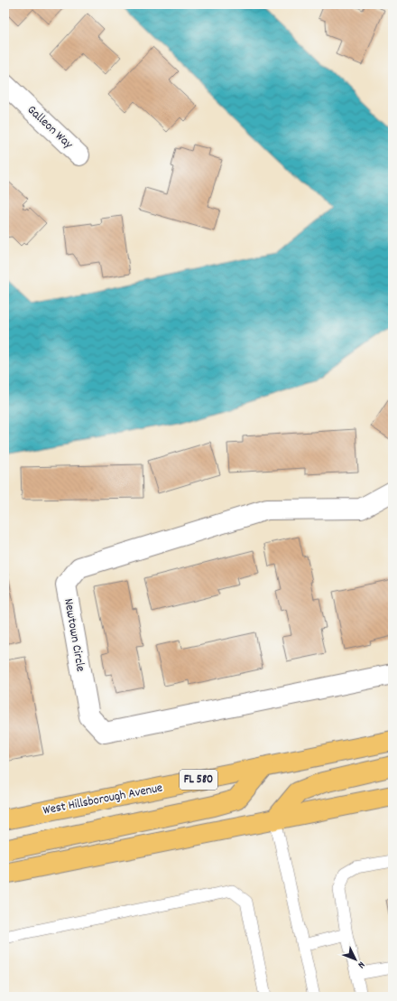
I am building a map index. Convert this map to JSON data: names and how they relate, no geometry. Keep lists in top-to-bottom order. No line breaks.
{"streets":{"main road":["FL 580","West Hillsborough Avenue"],"street":["Galleon Way","Newtown Circle"]},"north":"bottom right"}
